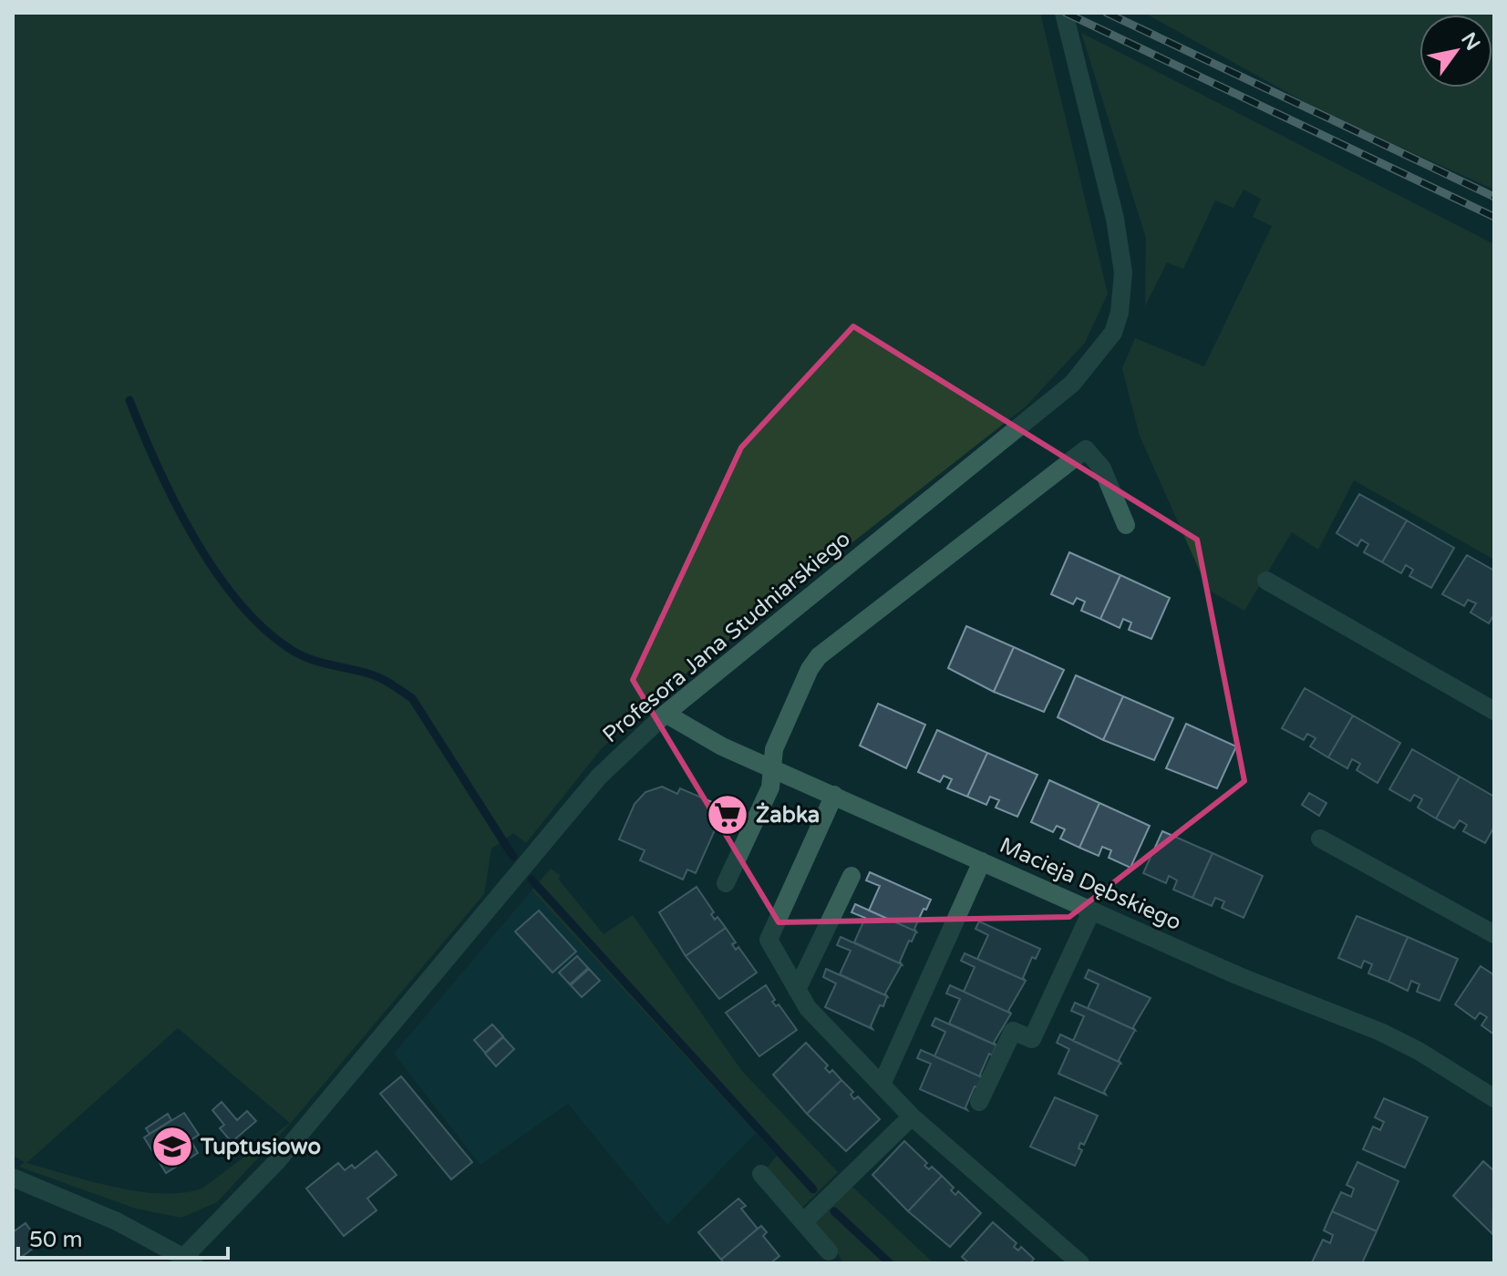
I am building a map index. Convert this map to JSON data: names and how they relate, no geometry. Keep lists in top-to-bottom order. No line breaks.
{"streets":{"street":["Profesora Jana Studniarskiego","Macieja Dębskiego"]},"crossings":[["Profesora Jana Studniarskiego","Macieja Dębskiego"]],"places":{"supermarket":["Żabka"],"school or university":["Tuptusiowo"]},"scale_bar":"50 m","north":"top right"}
